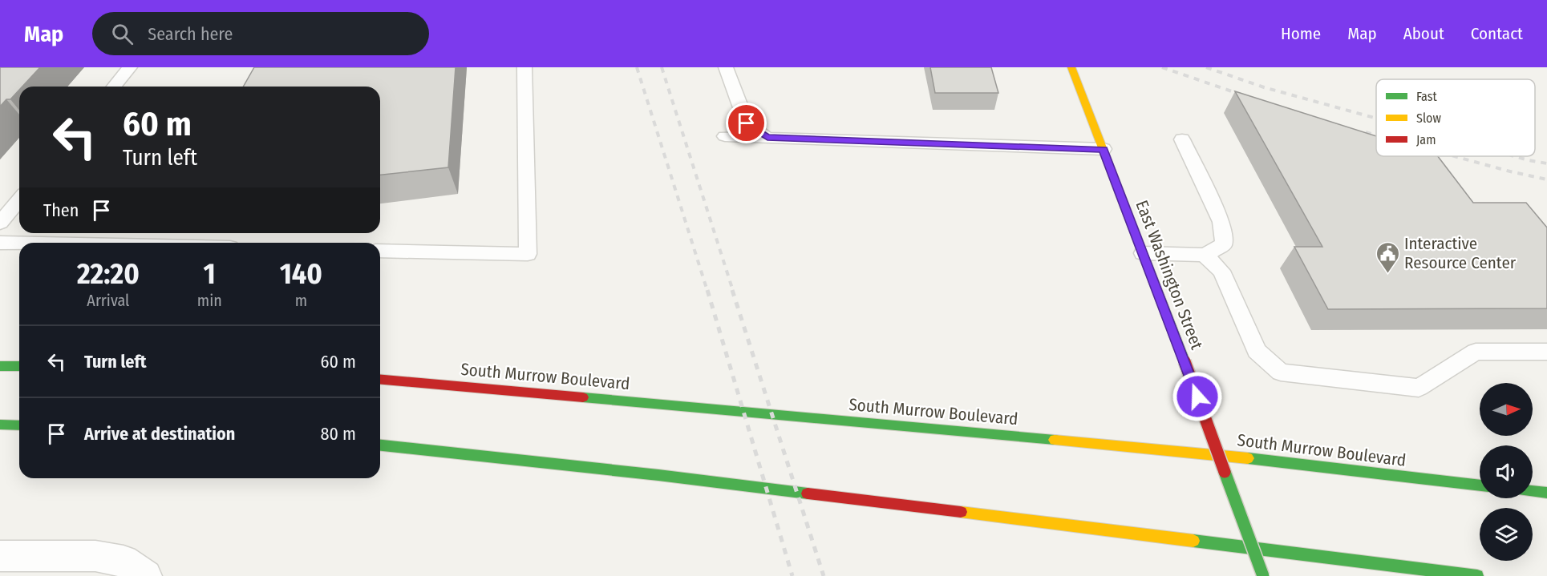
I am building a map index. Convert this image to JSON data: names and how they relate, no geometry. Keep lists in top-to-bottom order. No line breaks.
{"streets":{"main road":["East Washington Street","South Murrow Boulevard"]},"places":{"public building":["Interactive Resource Center"]},"legend":["Fast","Slow","Jam"],"north":"right","page":{"header":"Map","search":"Search here","nav":["Home","Map","About","Contact"],"turn":["60 m","Turn left"],"then":"Then","eta":["22:20","Arrival","1","min","140","m"],"list":[{"name":"Turn left","value":"60 m"},{"name":"Arrive at destination","value":"80 m"}]}}
